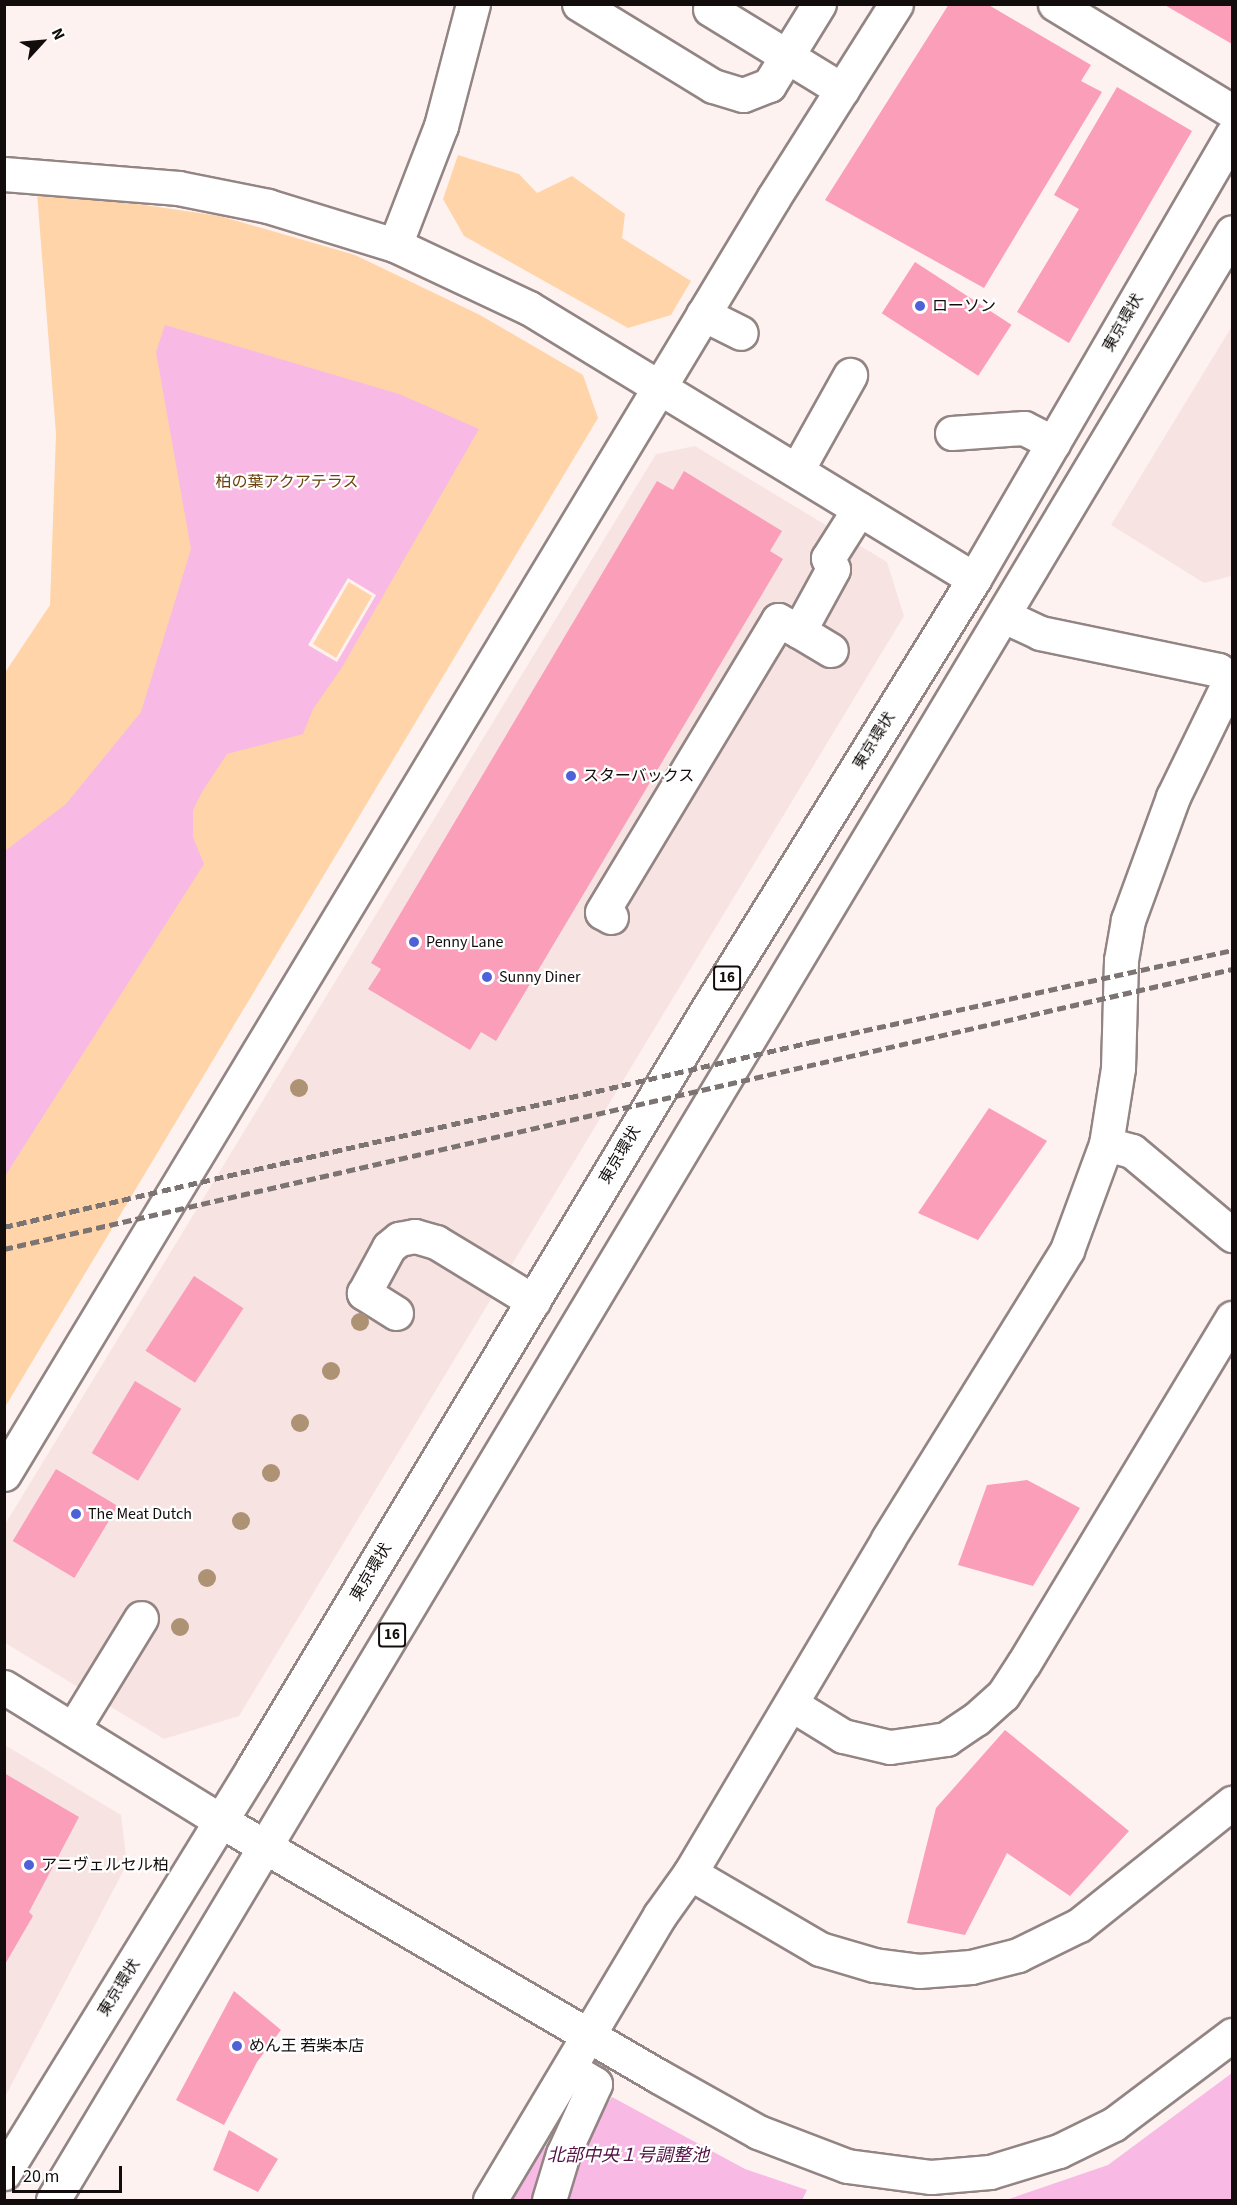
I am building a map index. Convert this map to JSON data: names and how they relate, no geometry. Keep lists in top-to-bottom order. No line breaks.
{"streets":{"main road":["東京環状","16"]},"water":["北部中央１号調整池"],"parks":["柏の葉アクアテラス"],"places":["ローソン","スターバックス","Penny Lane","Sunny Diner","The Meat Dutch","アニヴェルセル柏","めん王 若柴本店"],"scale_bar":"20 m","north":"top right"}
